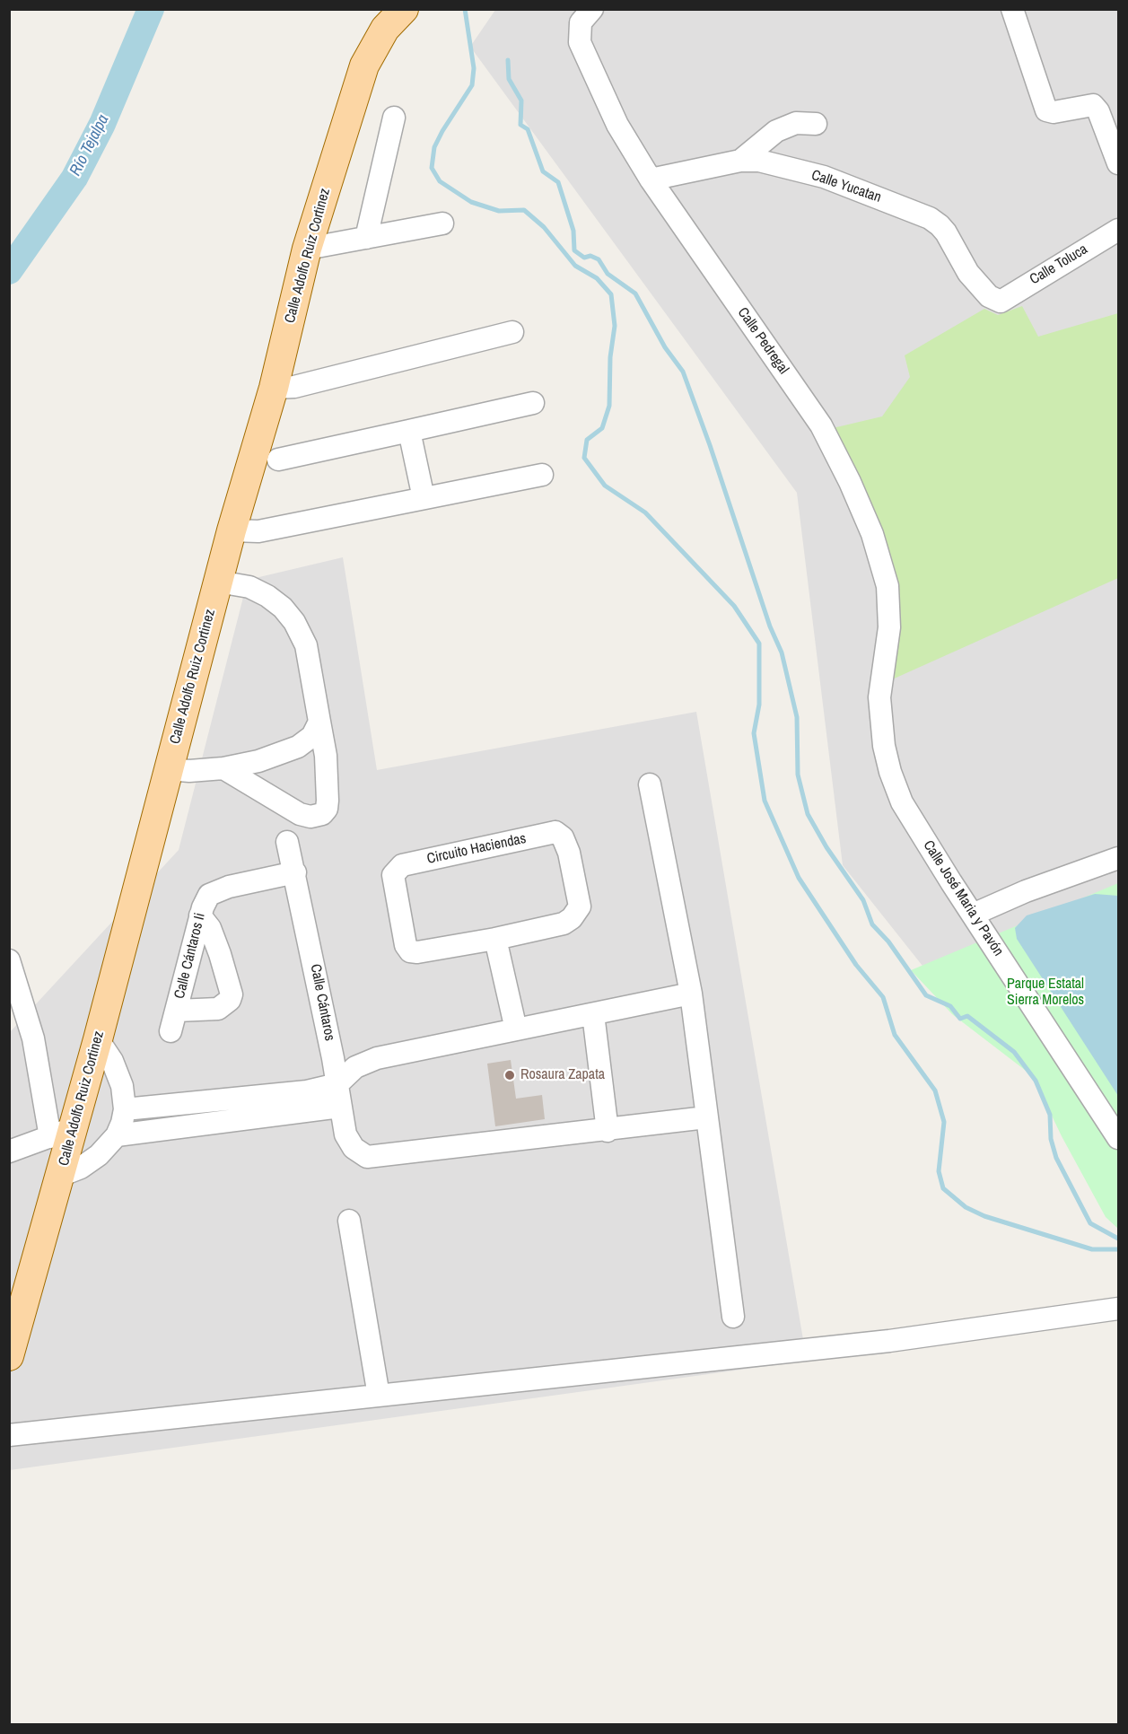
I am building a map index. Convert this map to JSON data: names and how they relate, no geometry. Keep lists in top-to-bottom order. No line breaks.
{"streets":{"main road":["Calle Adolfo Ruiz Cortinez"],"street":["Calle Yucatan","Calle Toluca","Calle Pedregal","Circuito Haciendas","Calle José Maria y Pavón","Calle Cántaros Ii","Calle Cántaros"]},"crossings":[["Calle Yucatan","Calle Toluca"],["Calle Yucatan","Calle Pedregal"],["Calle Pedregal","Calle José Maria y Pavón"],["Calle Cántaros Ii","Calle Cántaros"]],"water":["Río Tejalpa"],"parks":["Parque Estatal Sierra Morelos"],"places":["Rosaura Zapata"]}
